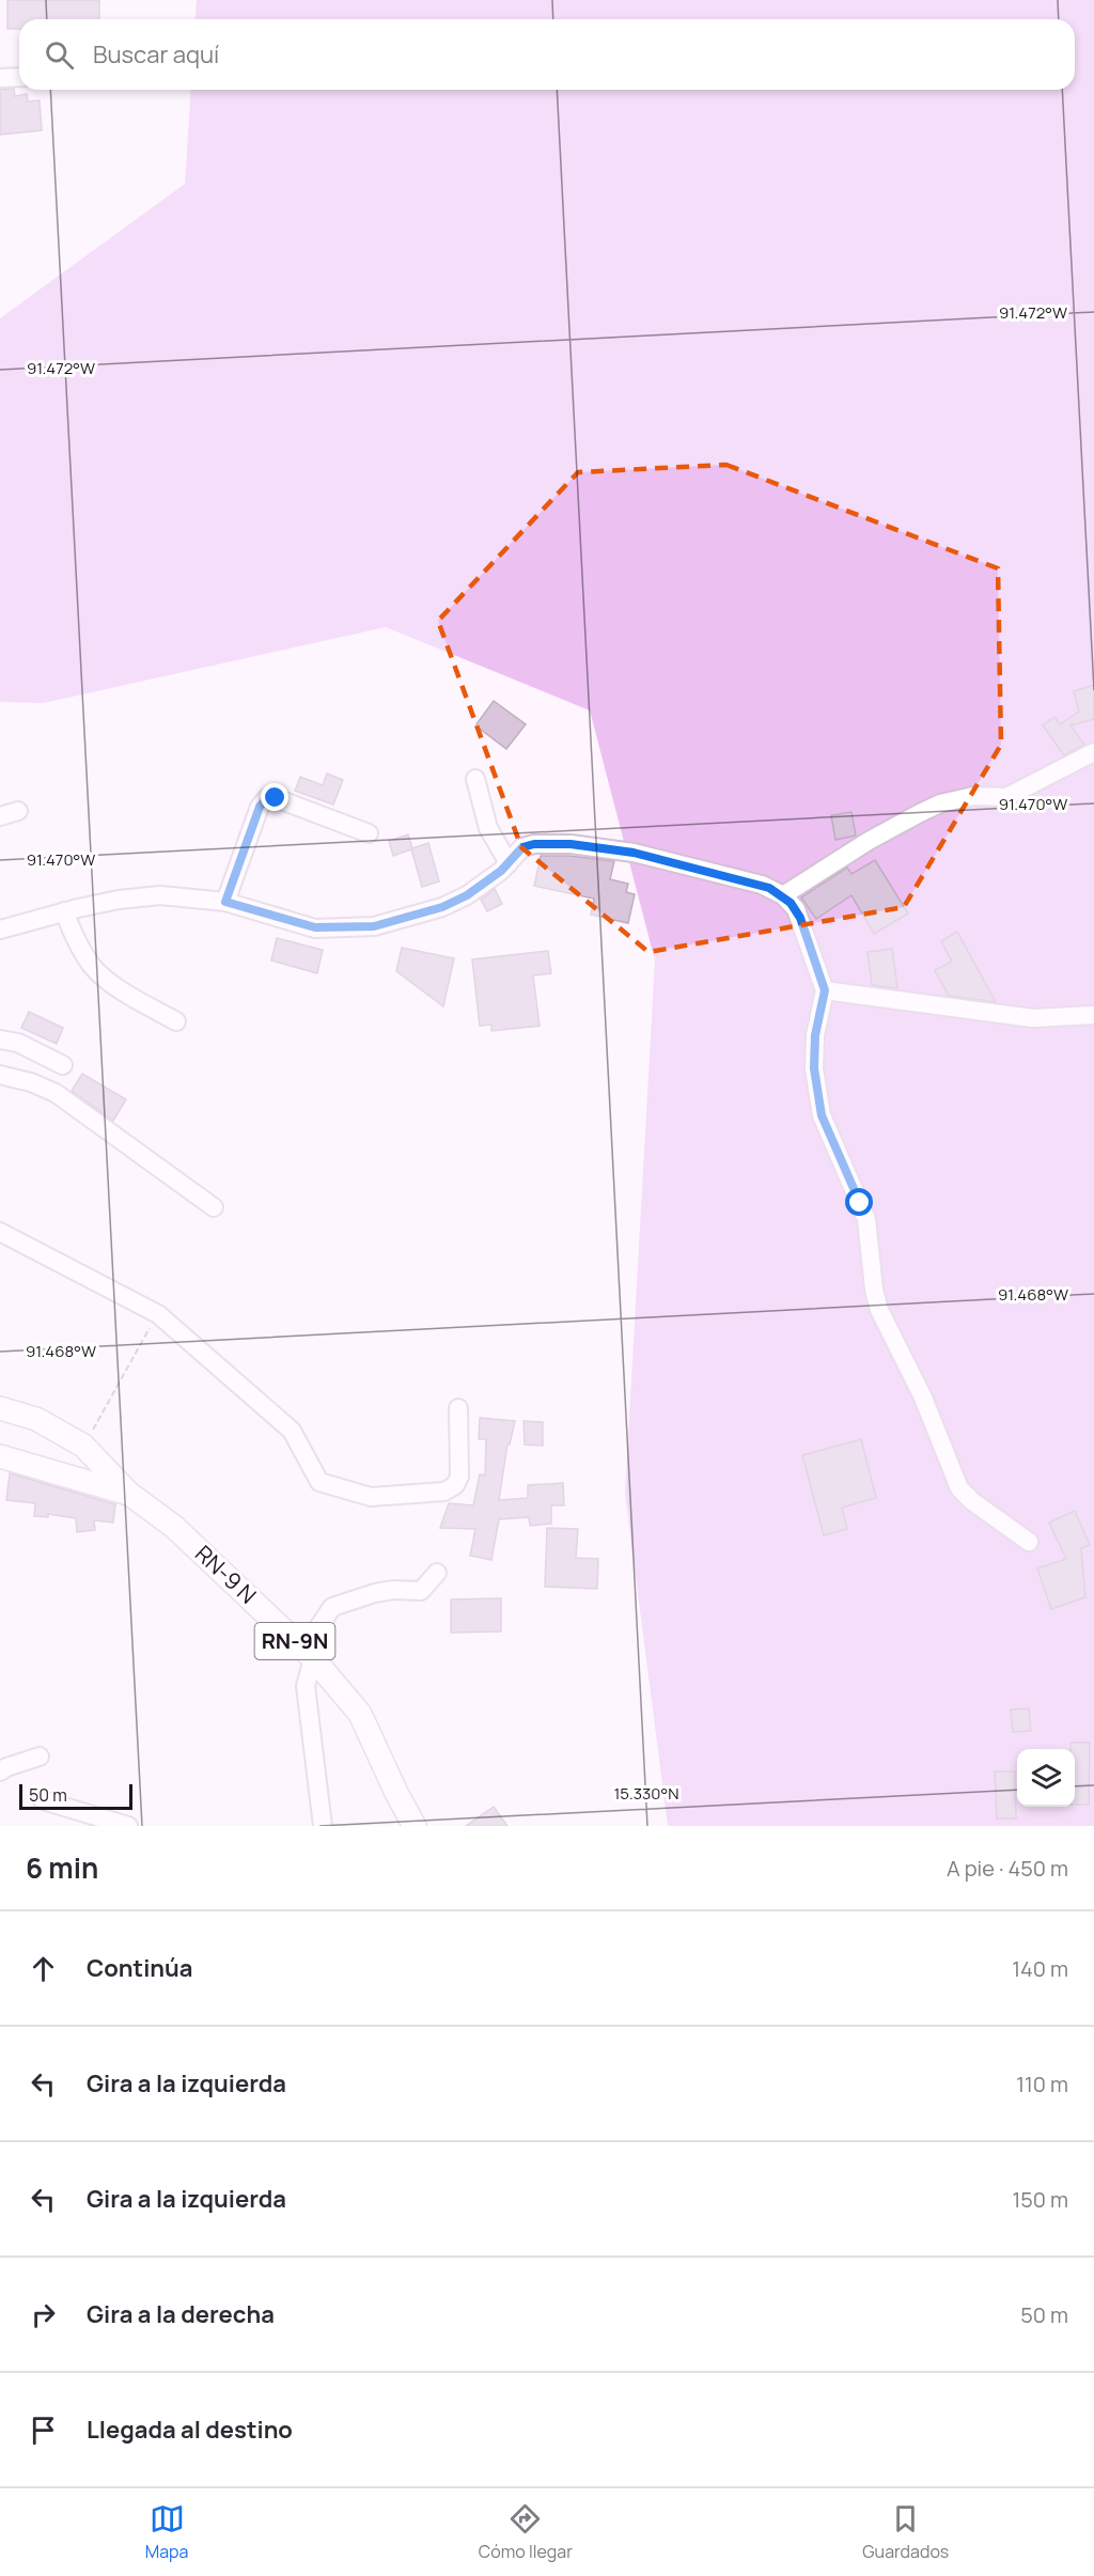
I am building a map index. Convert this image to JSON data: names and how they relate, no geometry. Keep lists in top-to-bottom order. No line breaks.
{"streets":{"main road":["RN-9 N","RN-9N"]},"crossings":[["RN-9 N","RN-9N"]],"scale_bar":"50 m","page":{"search":"Buscar aquí","scale":"50 m","heading":["6 min","A pie · 450 m"],"list":[["Continúa","140 m"],["Gira a la izquierda","110 m"],["Gira a la izquierda","150 m"],["Gira a la derecha","50 m"],"Llegada al destino"],"nav":["Mapa","Cómo llegar","Guardados"]},"coordinates":["91.472°W","91.470°W","91.468°W","15.330°N"]}
